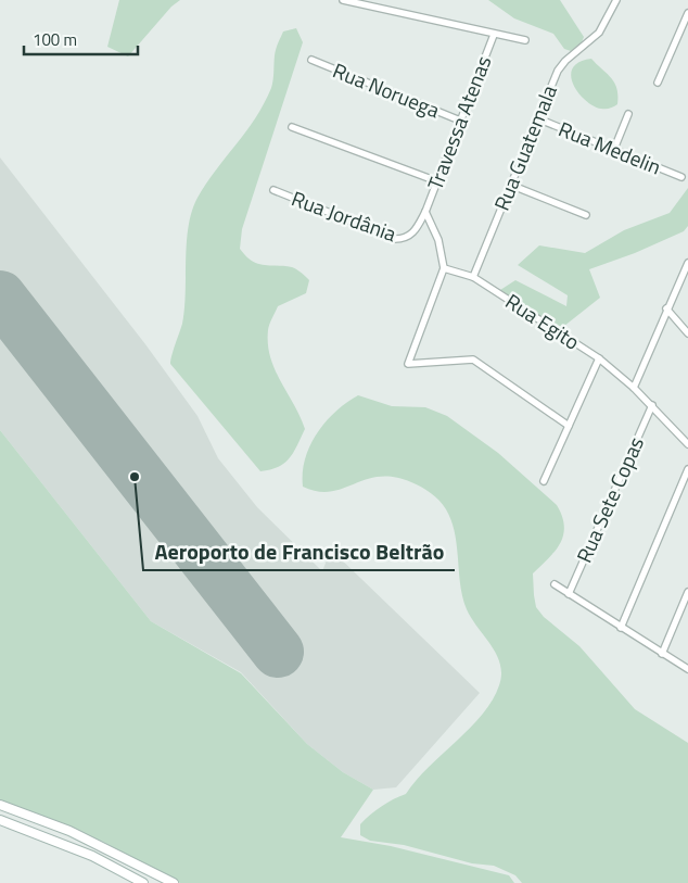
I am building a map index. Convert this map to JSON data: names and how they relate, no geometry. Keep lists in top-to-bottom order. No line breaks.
{"streets":{"street":["Rua Noruega","Travessa Atenas","Rua Guatemala","Rua Medelin","Rua Jordânia","Rua Egito","Rua Sete Copas"]},"crossings":[["Rua Noruega","Travessa Atenas"],["Travessa Atenas","Rua Jordânia"],["Travessa Atenas","Rua Egito"],["Rua Guatemala","Rua Medelin"],["Rua Guatemala","Rua Egito"],["Rua Egito","Rua Sete Copas"]],"places":["Aeroporto de Francisco Beltrão"],"scale_bar":"100 m"}
